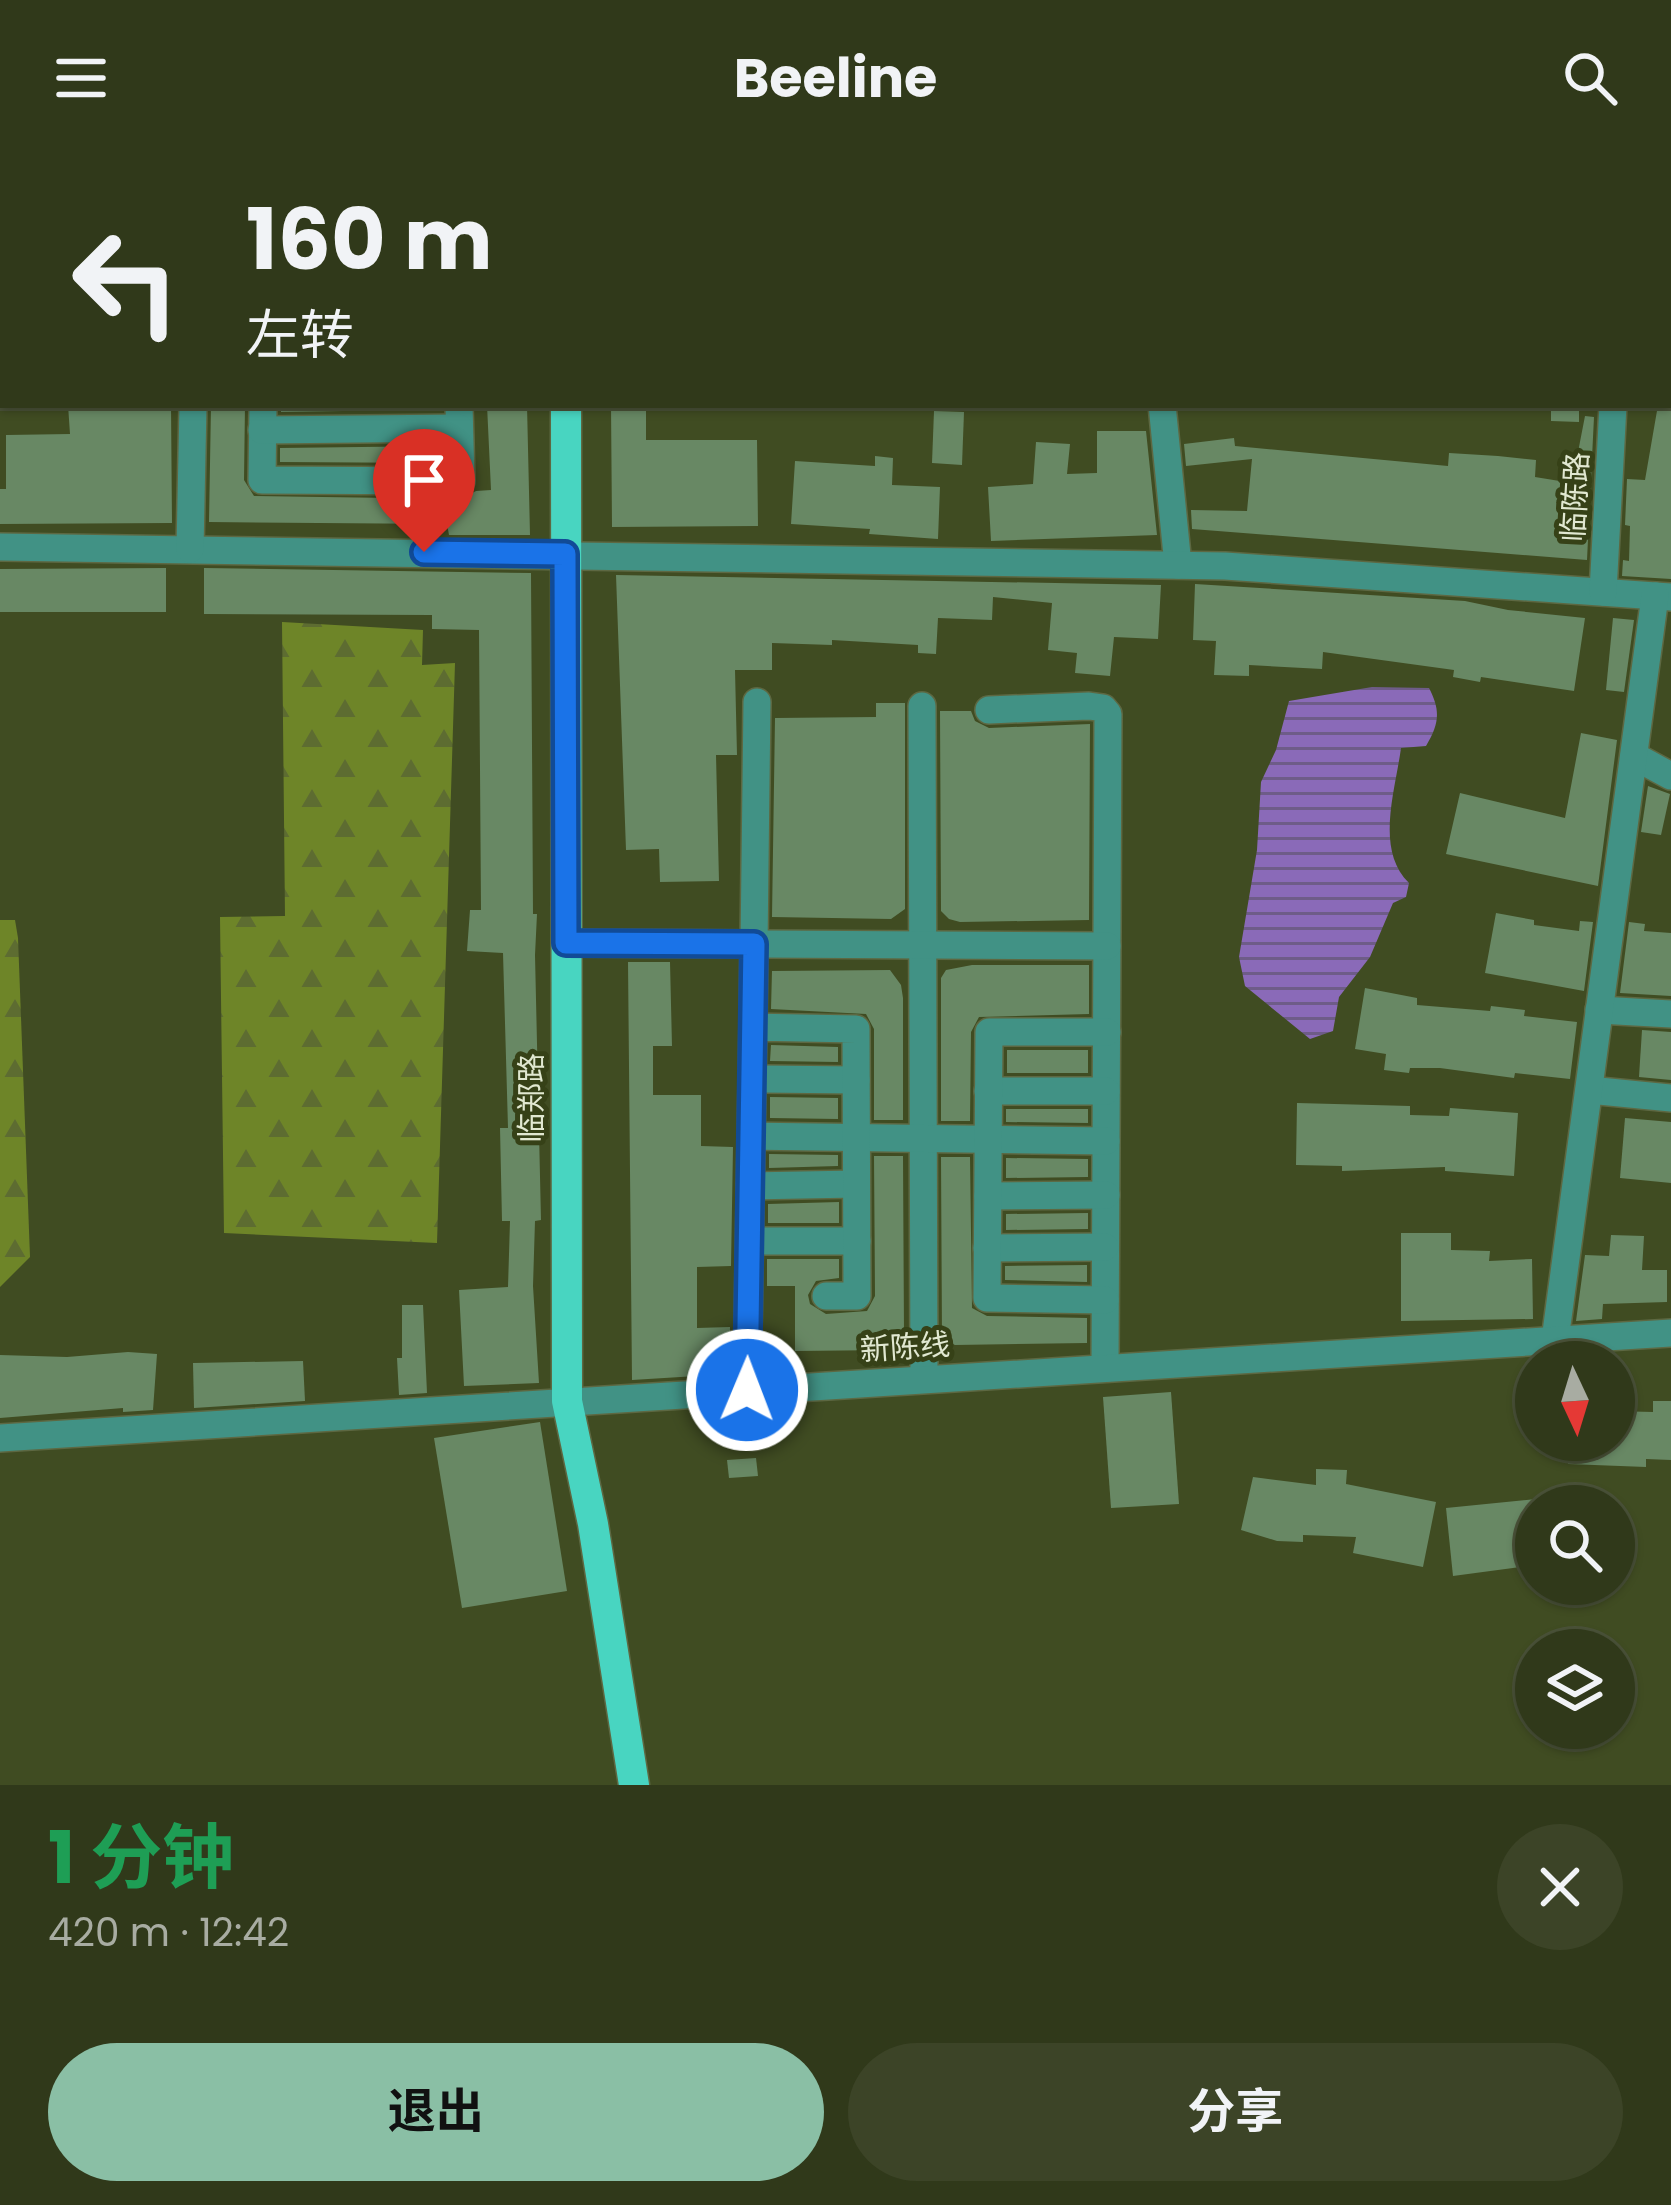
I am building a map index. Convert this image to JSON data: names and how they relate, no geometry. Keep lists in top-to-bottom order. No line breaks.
{"streets":{"main road":["临郑路"],"street":["临陈路","新陈线"]},"crossings":[["临郑路","新陈线"]],"north":"bottom","page":{"header":"Beeline","turn":["160 m","左转"],"heading":["1 分钟","420 m · 12:42"],"buttons":["退出","分享"]}}
